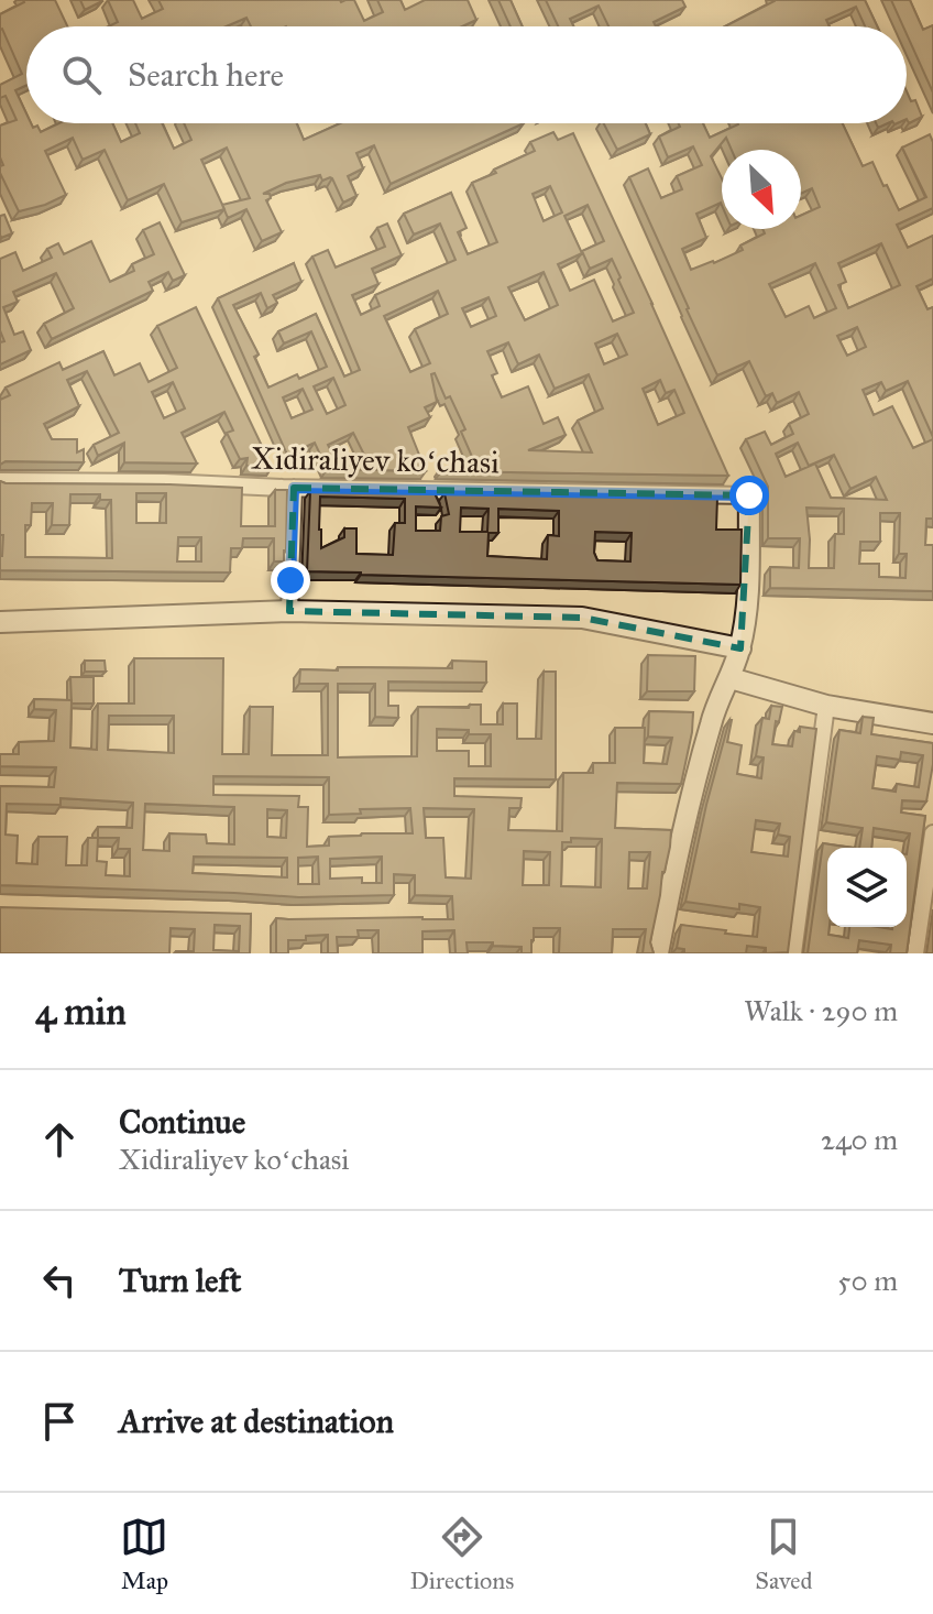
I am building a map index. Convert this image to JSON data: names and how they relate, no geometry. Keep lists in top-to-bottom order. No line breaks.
{"streets":{"street":["Xidiraliyev koʻchasi"]},"north":"bottom right","page":{"search":"Search here","heading":["4 min","Walk · 290 m"],"list":[["Continue","Xidiraliyev koʻchasi","240 m"],["Turn left","50 m"],"Arrive at destination"],"nav":["Map","Directions","Saved"]}}
